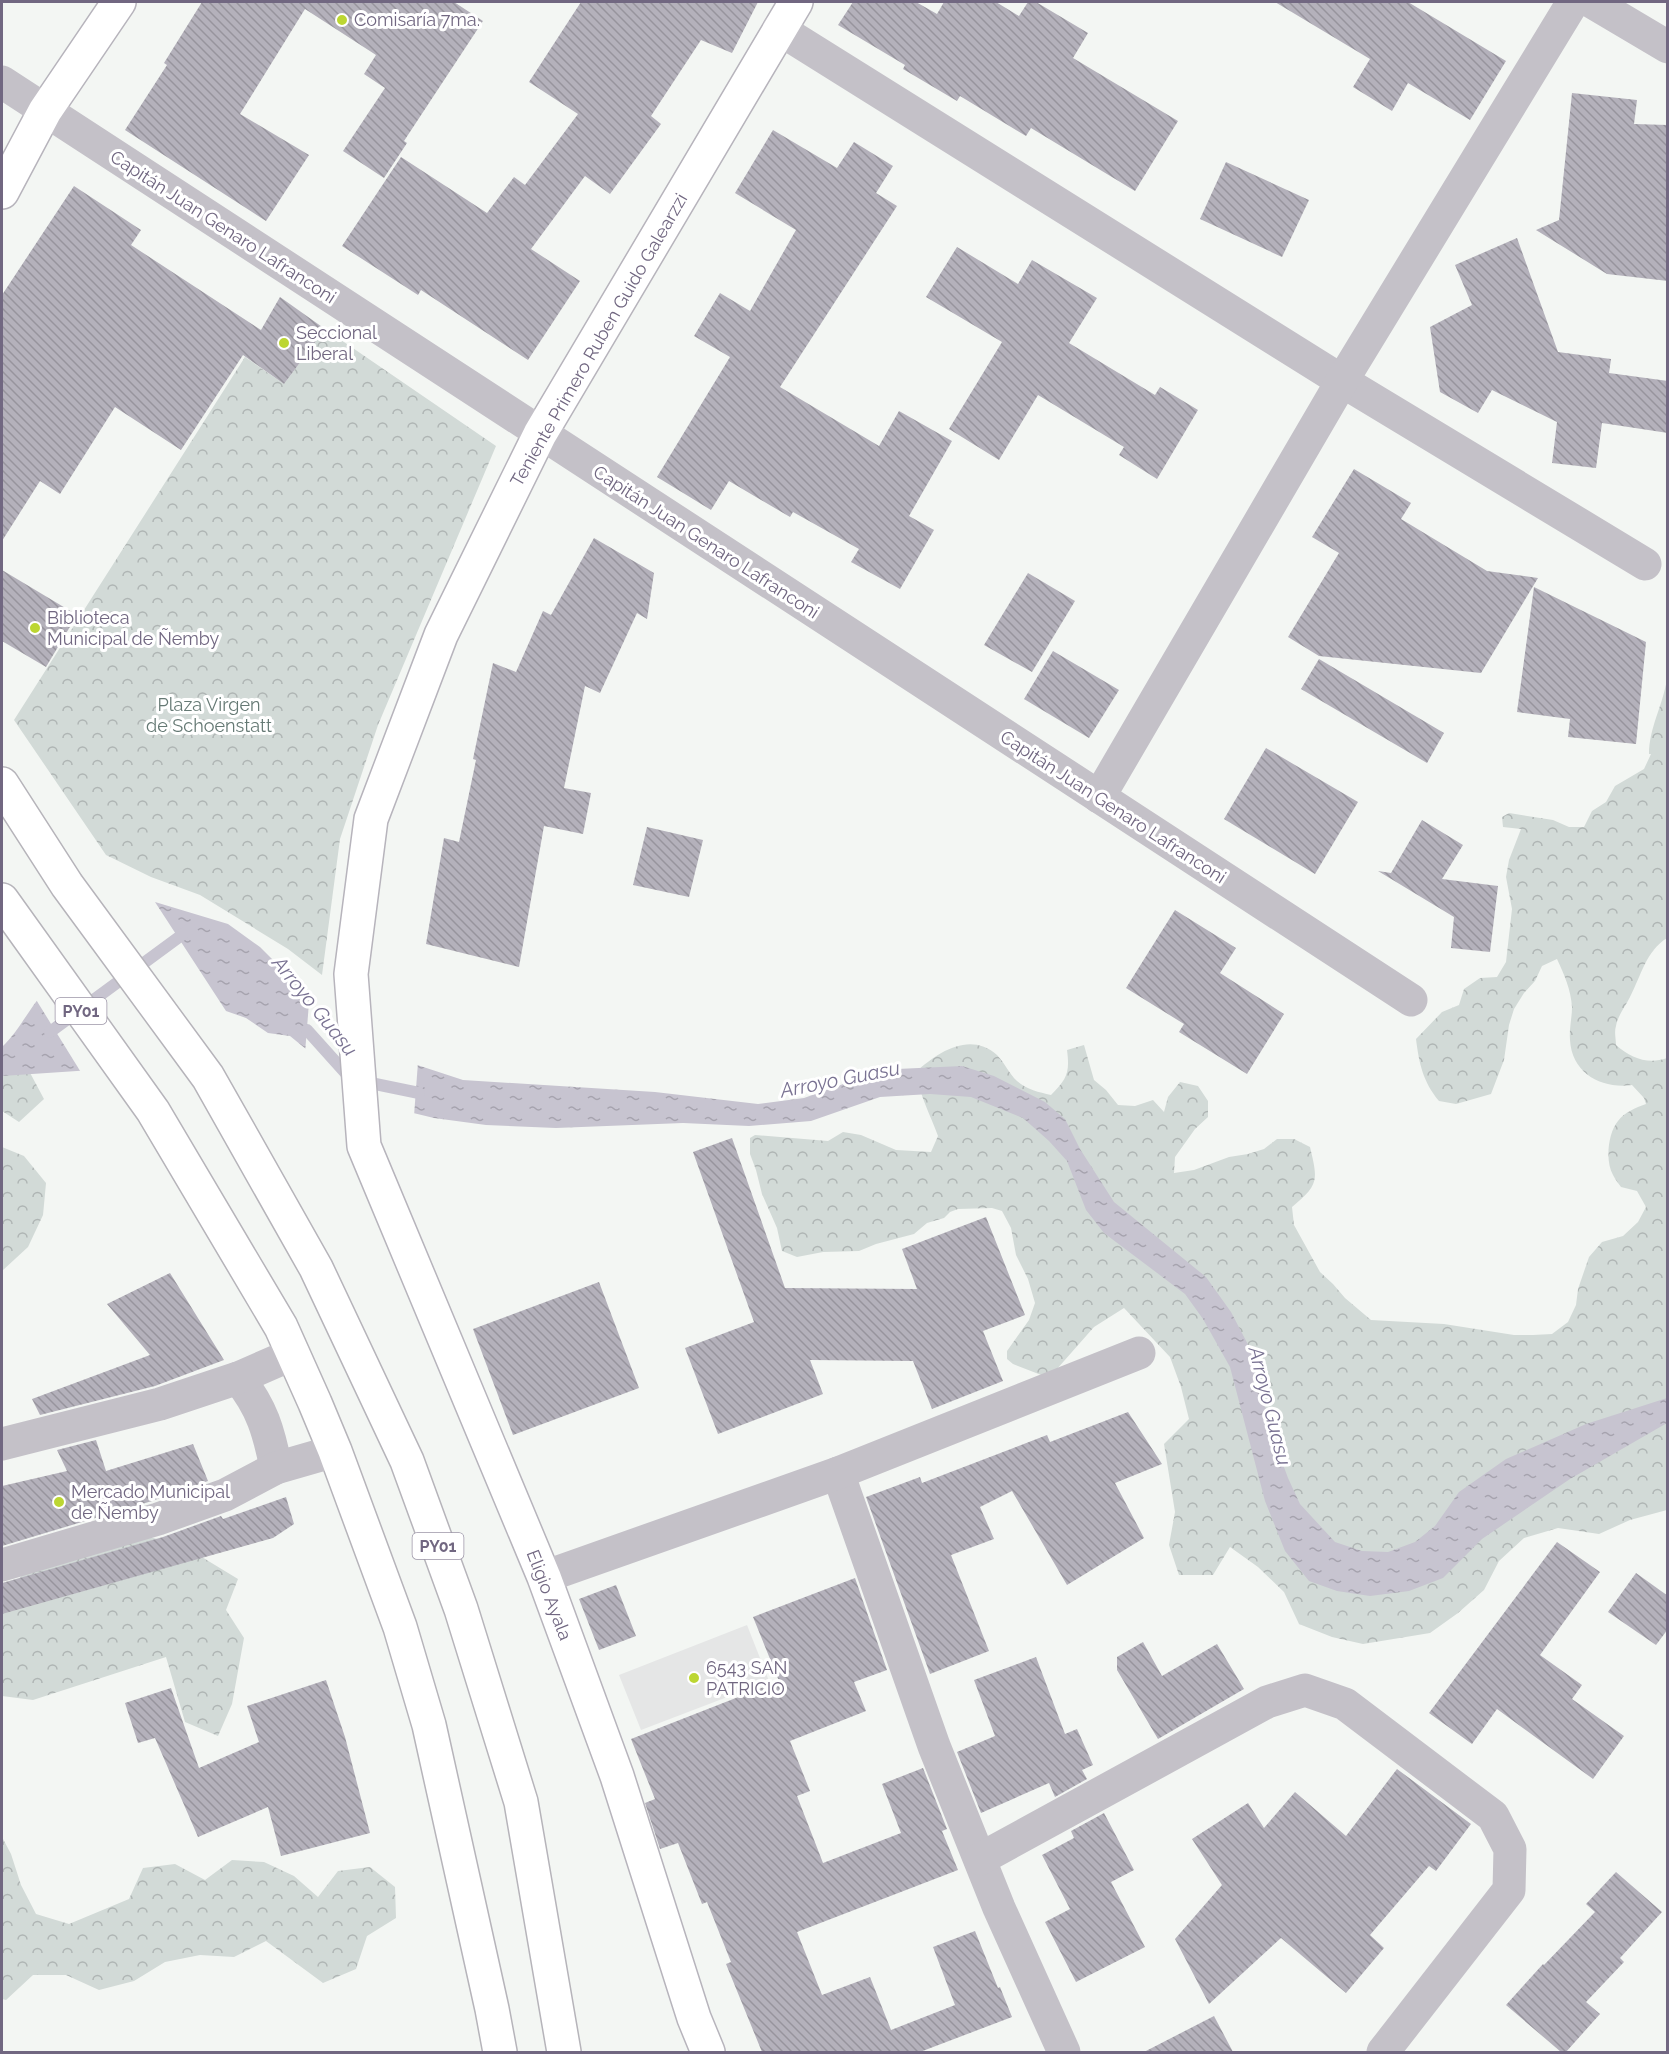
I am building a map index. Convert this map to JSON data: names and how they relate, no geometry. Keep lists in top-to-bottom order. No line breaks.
{"streets":{"main road":["Teniente Primero Ruben Guido Galearzzi","PY01","Eligio Ayala"],"street":["Capitán Juan Genaro Lafranconi"]},"crossings":[["Capitán Juan Genaro Lafranconi","Teniente Primero Ruben Guido Galearzzi"],["Teniente Primero Ruben Guido Galearzzi","Eligio Ayala"]],"water":["Arroyo Guasu"],"parks":["Plaza Virgen de Schoenstatt"],"places":["Comisaría 7ma.","Seccional Liberal","Biblioteca Municipal de Ñemby","Mercado Municipal de Ñemby","6543 SAN PATRICIO"]}
